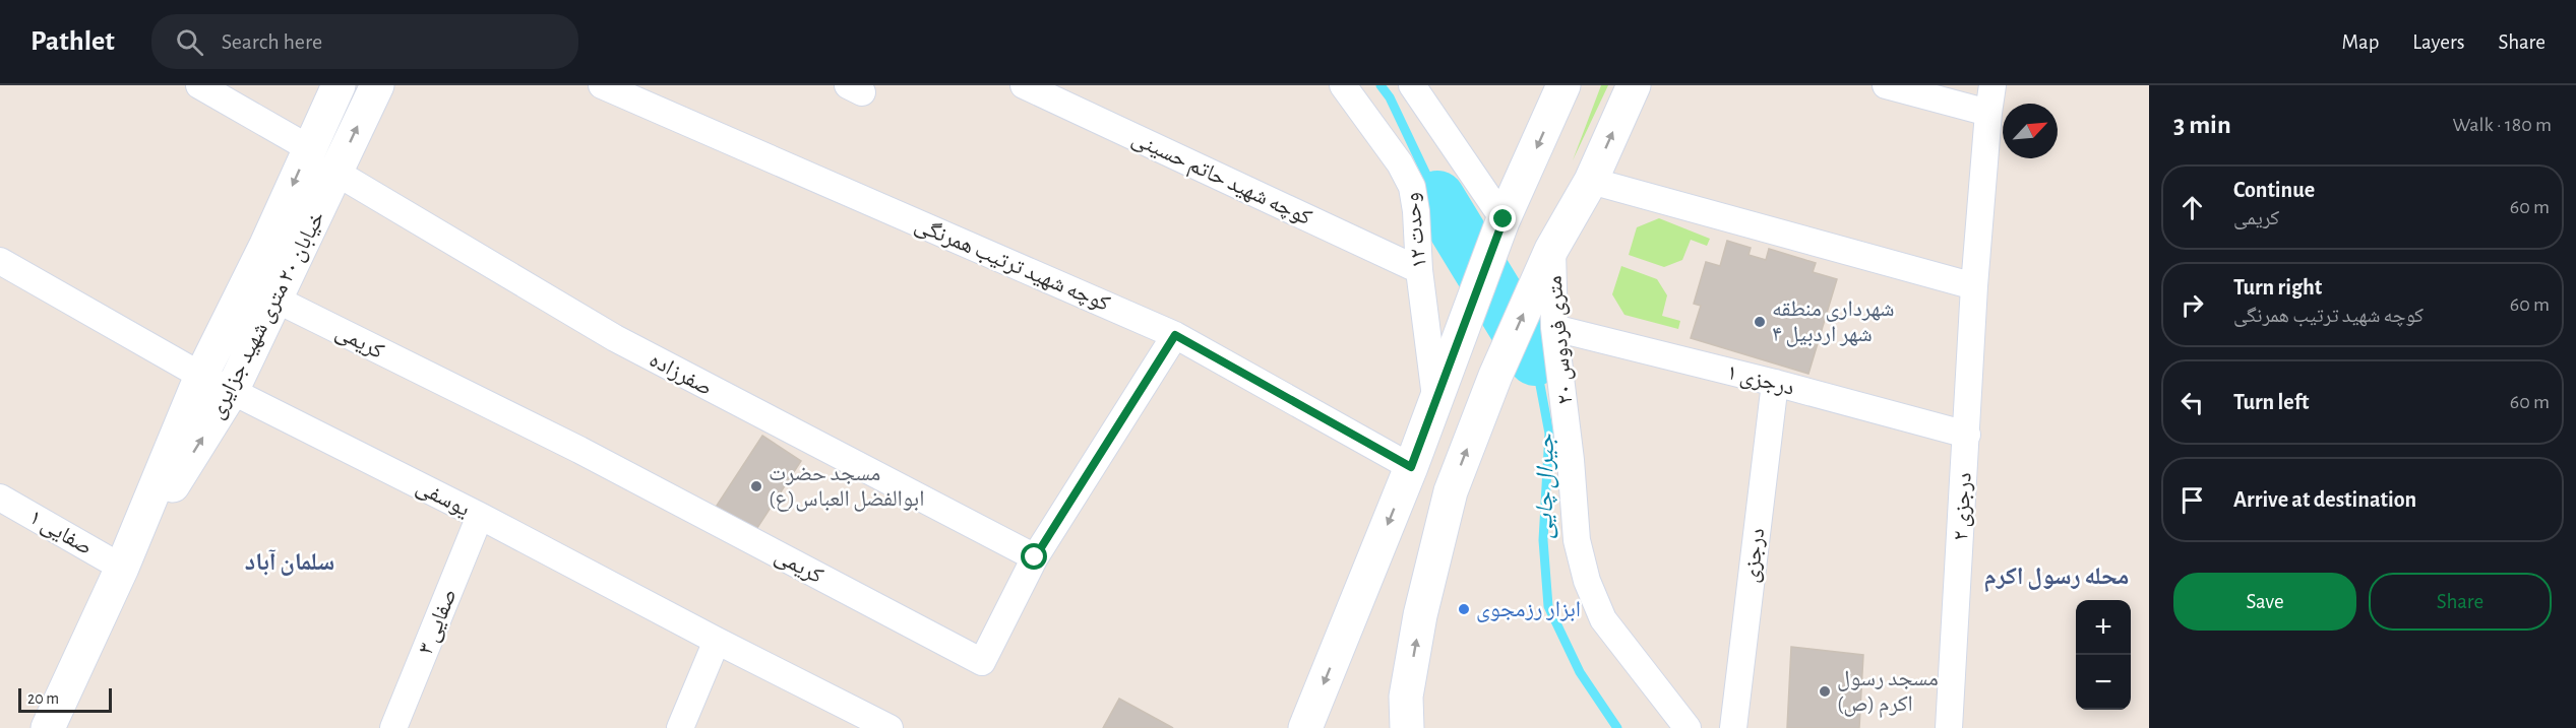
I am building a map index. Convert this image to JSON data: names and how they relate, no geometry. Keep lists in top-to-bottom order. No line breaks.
{"streets":{"main road":["خیابان ۲۰ متری شهید جزایری"],"street":["کوچه شهید حاتم حسینی","وحدت ۱۲","کوچه شهید ترتیب همرنگی","۲۰ متری فردوس","کریمی","صفرزاده","درجزی ۱","یوسفی","درجزی ۲","صفایی ۱","درجزی","صفایی ۳"]},"crossings":[["کوچه شهید حاتم حسینی","وحدت ۱۲"],["کوچه شهید ترتیب همرنگی","کریمی"],["خیابان ۲۰ متری شهید جزایری","کریمی"],["خیابان ۲۰ متری شهید جزایری","صفرزاده"],["خیابان ۲۰ متری شهید جزایری","یوسفی"],["خیابان ۲۰ متری شهید جزایری","صفایی ۱"],["۲۰ متری فردوس","درجزی ۱"],["کریمی","صفرزاده"],["درجزی ۱","درجزی ۲"],["درجزی ۱","درجزی"],["یوسفی","صفایی ۳"]],"districts":["سلمان آباد","محله رسول اکرم"],"water":["جیرال چایی"],"places":["شهرداری منطقه ۴ شهر اردبیل","مسجد حضرت ابوالفضل العباس(ع)","ابزار رزمجوی","مسجد رسول اکرم (ص)"],"scale_bar":"20 m","north":"top right","page":{"header":"Pathlet","search":"Search here","nav":["Map","Layers","Share"],"heading":["3 min","Walk · 180 m"],"list":[["Continue","کریمی","60 m"],["Turn right","کوچه شهید ترتیب همرنگی","60 m"],["Turn left","60 m"],"Arrive at destination"],"buttons":["Save","Share"],"map_buttons":["+","−"],"scale":"20 m"}}
